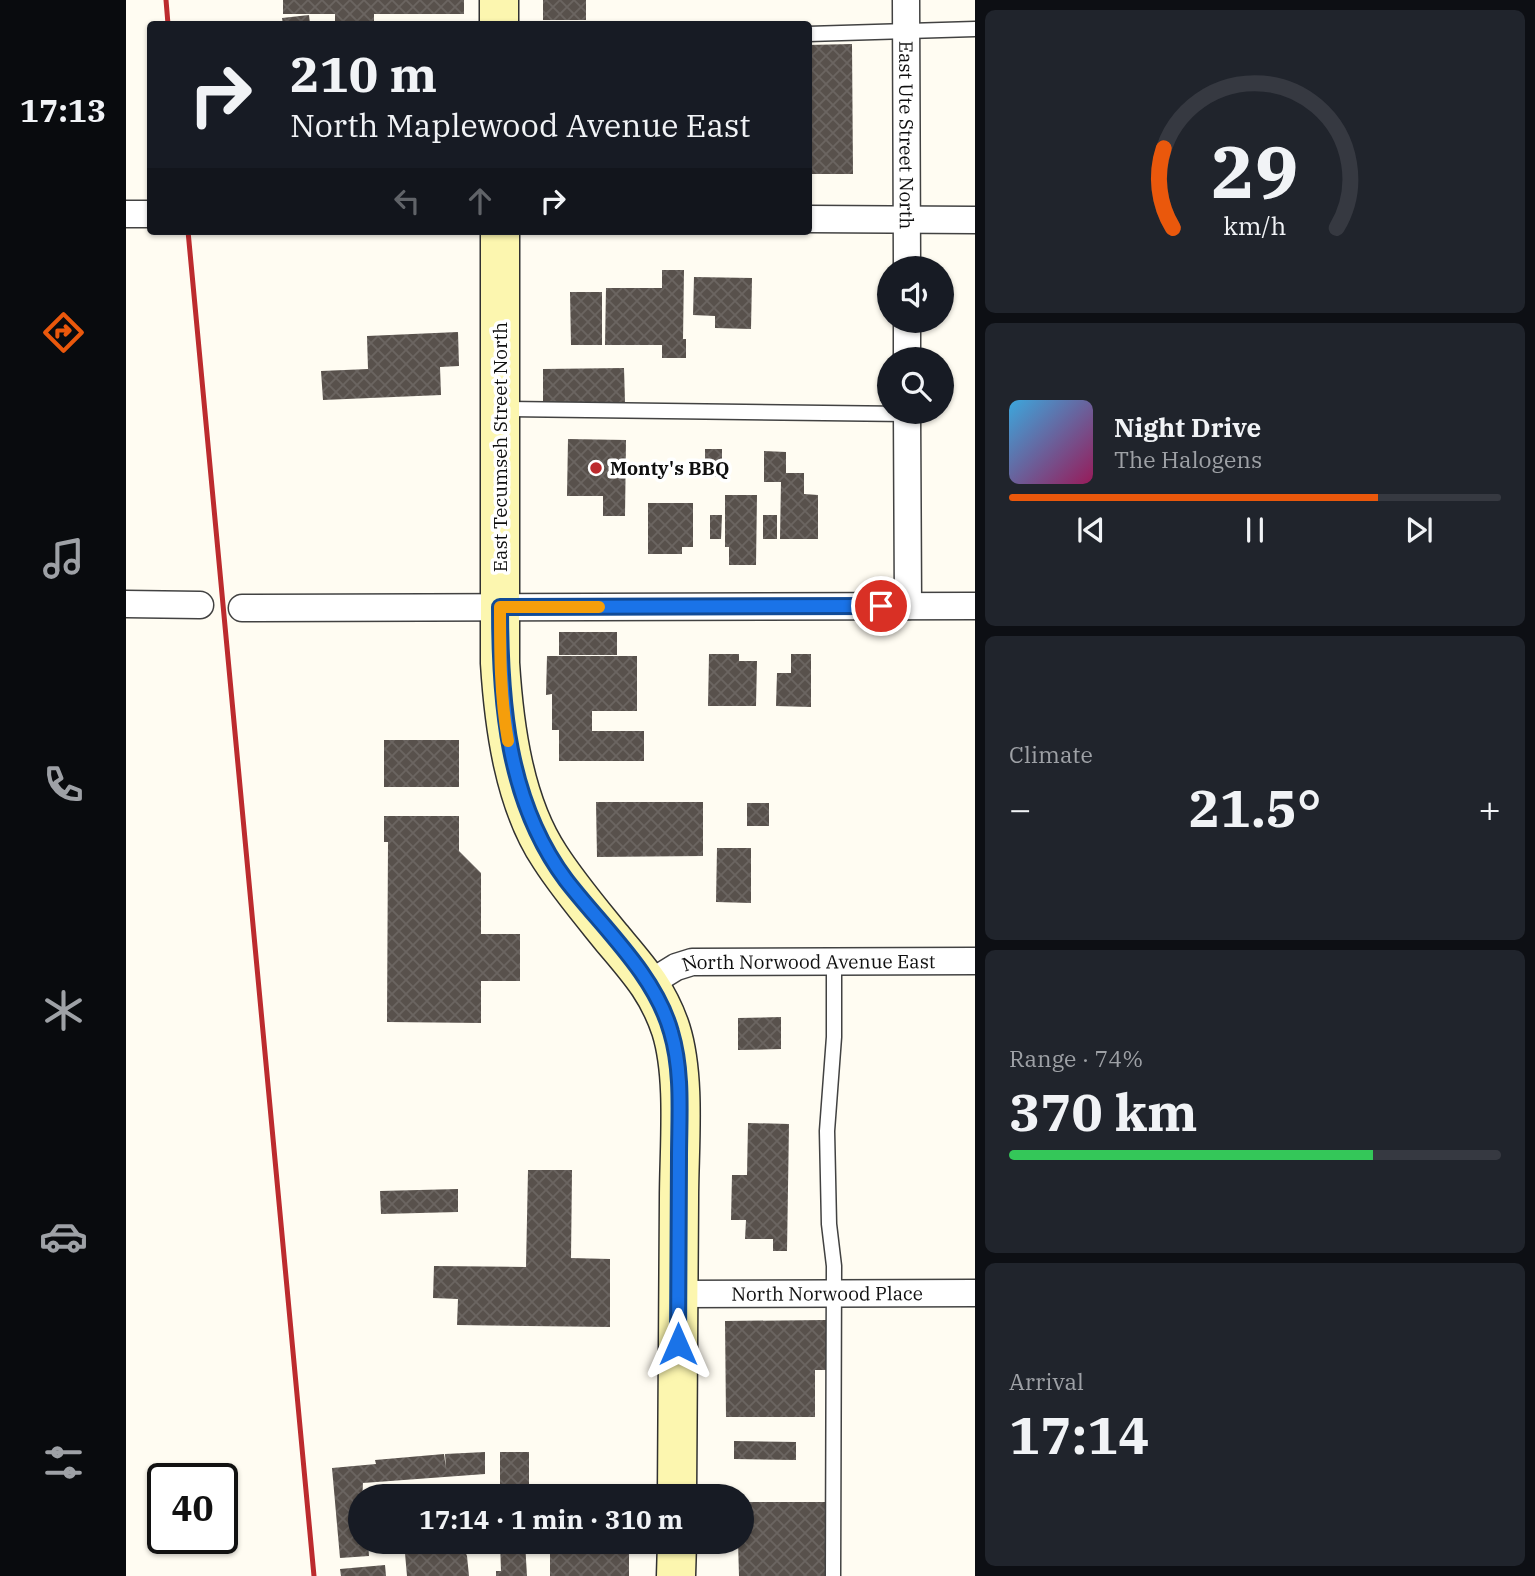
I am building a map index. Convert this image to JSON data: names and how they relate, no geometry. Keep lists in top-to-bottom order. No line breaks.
{"streets":{"street":["East Ute Street North","East Tecumseh Street North","North Norwood Avenue East","North Norwood Place"]},"crossings":[["East Tecumseh Street North","North Norwood Avenue East"],["East Tecumseh Street North","North Norwood Place"]],"places":["Monty's BBQ"],"page":{"tabs":"17:13","turn":["210 m","North Maplewood Avenue East"],"song":["Night Drive","The Halogens"],"tile":["Climate",["Range · 74%","370 km"],["Arrival","17:14"]],"heat":["−","21.5°","+"],"limit":"40","trip":"17:14 · 1 min · 310 m","gauge":["29","km/h"]}}
